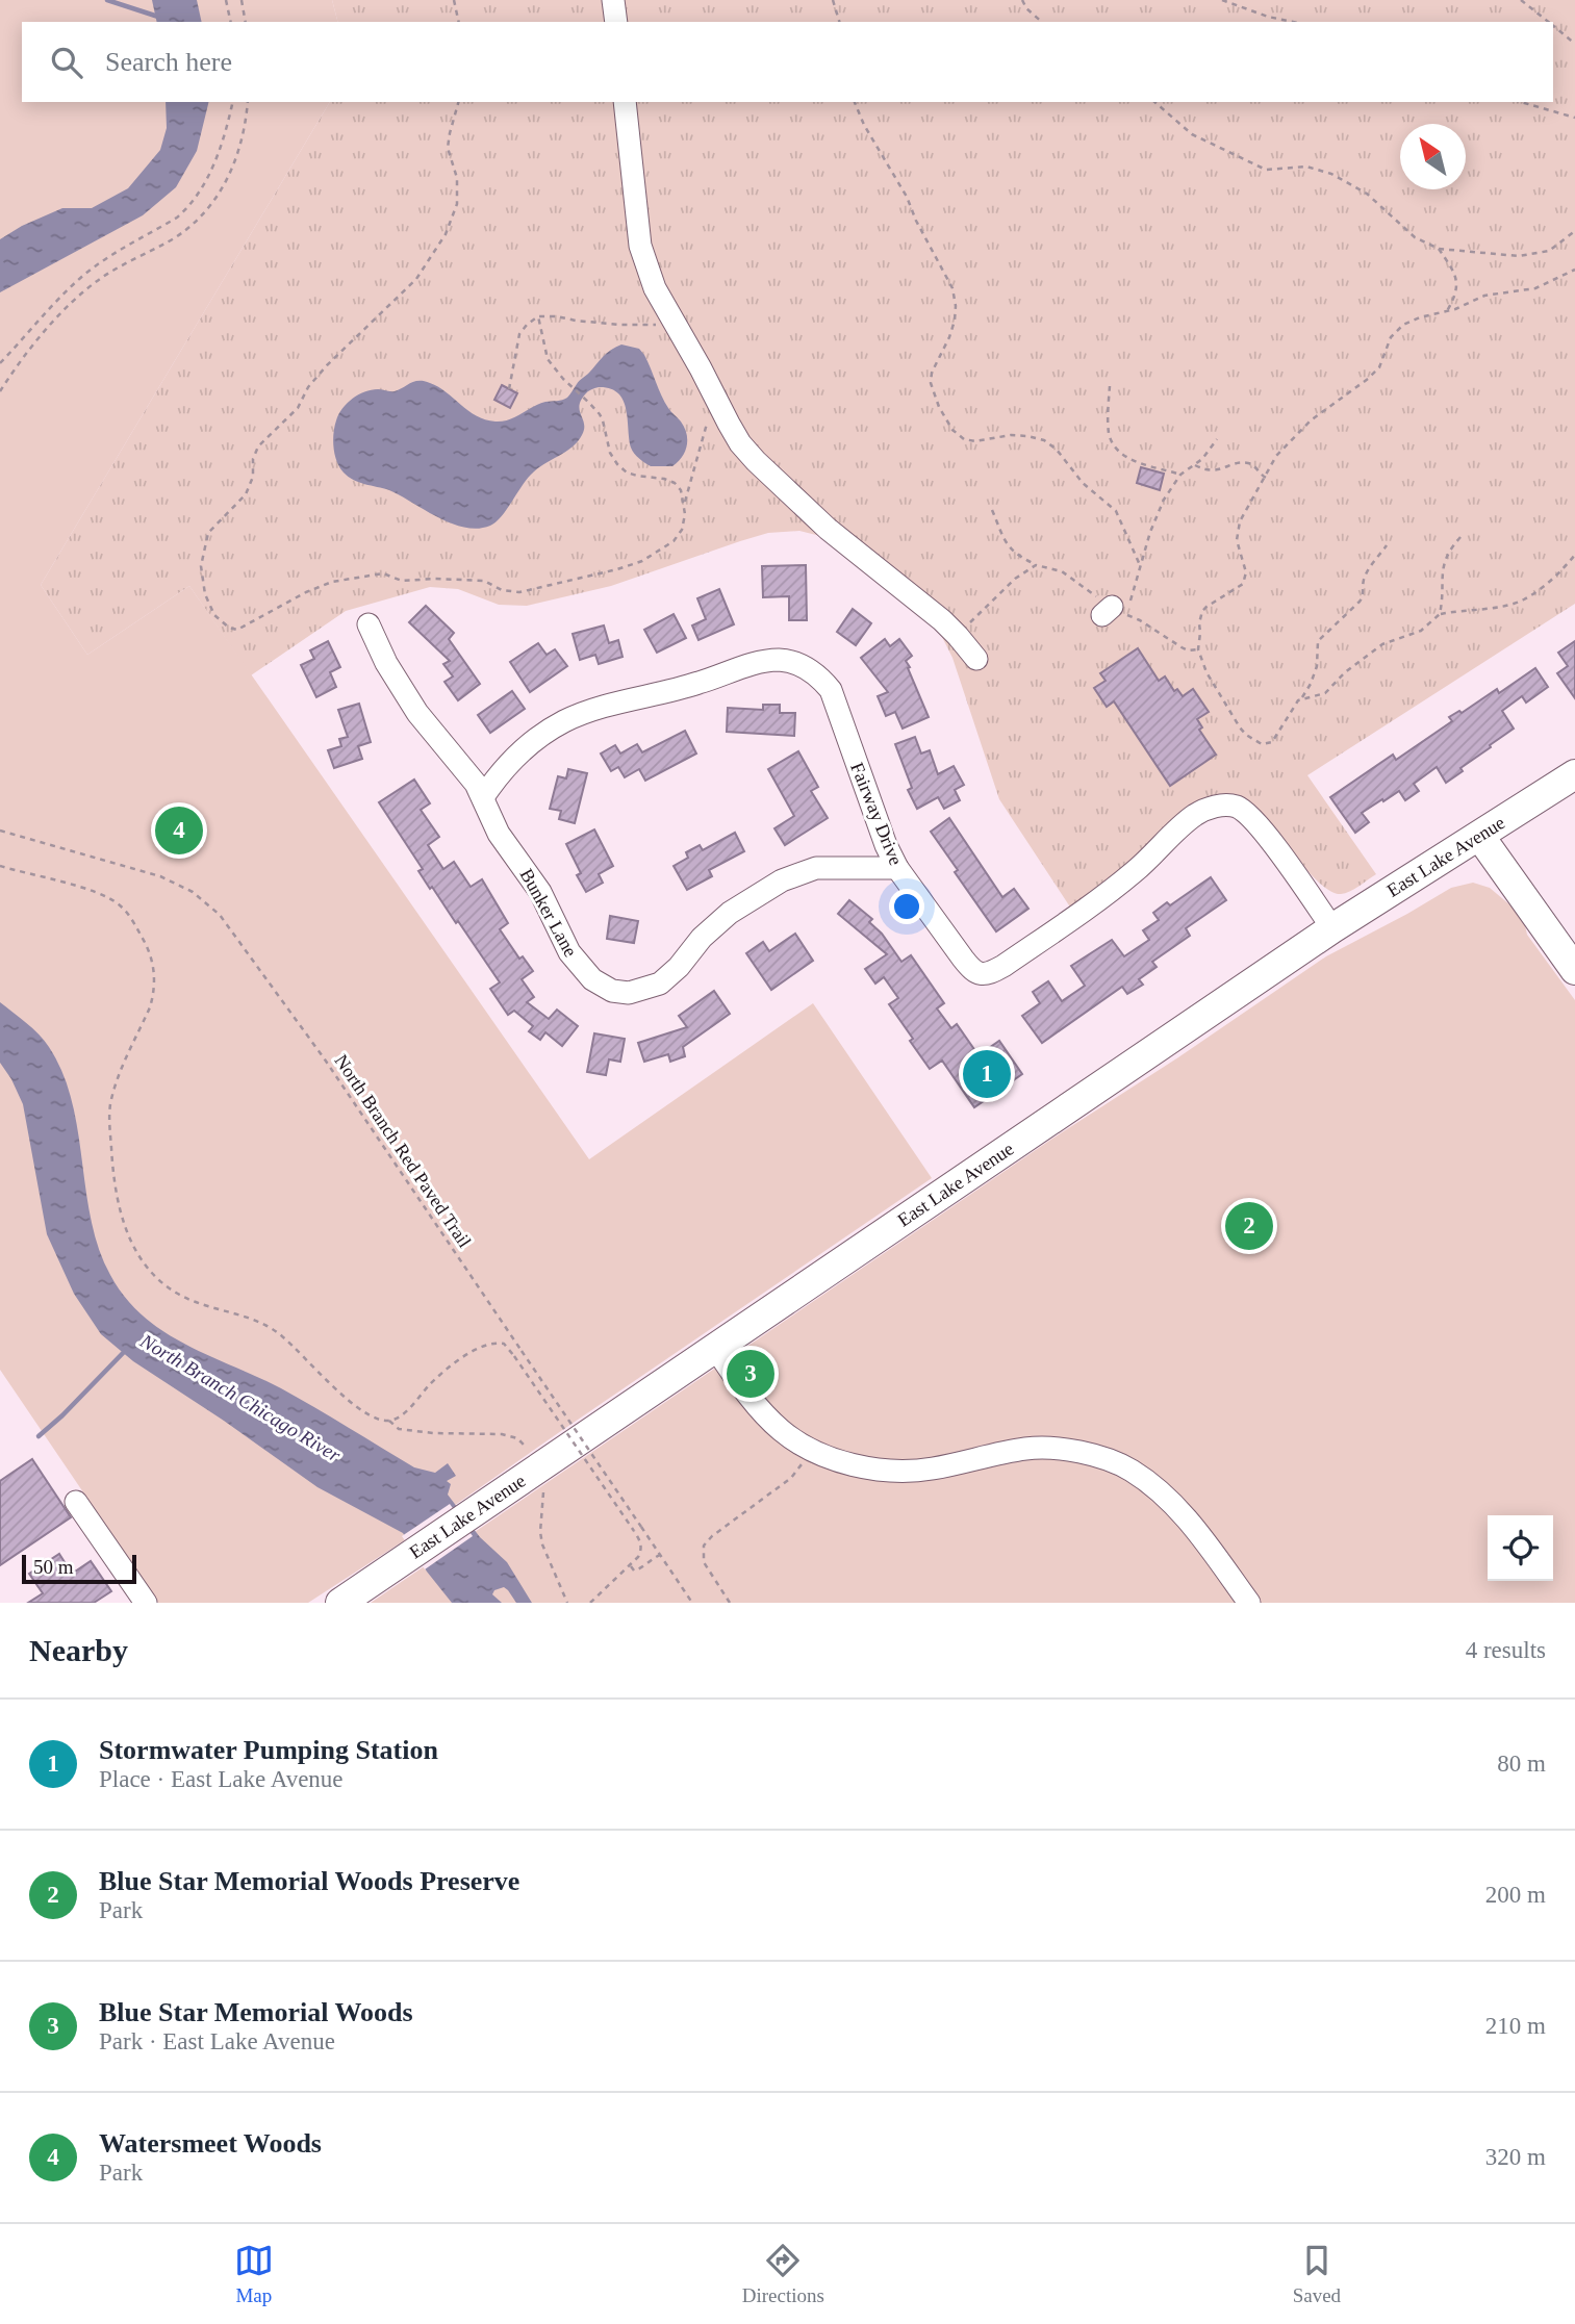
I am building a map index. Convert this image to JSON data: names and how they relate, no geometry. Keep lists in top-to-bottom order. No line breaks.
{"streets":{"main road":["East Lake Avenue"],"street":["Fairway Drive","Bunker Lane"],"path":["North Branch Red Paved Trail"]},"crossings":[["Fairway Drive","East Lake Avenue"],["Fairway Drive","Bunker Lane"]],"water":["North Branch Chicago River"],"scale_bar":"50 m","north":"top left","page":{"search":"Search here","pins":["4","1","2","3"],"scale":"50 m","heading":["Nearby","4 results"],"list":[{"mark":"1","name":"Stormwater Pumping Station","note":"Place · East Lake Avenue","value":"80 m"},{"mark":"2","name":"Blue Star Memorial Woods Preserve","note":"Park","value":"200 m"},{"mark":"3","name":"Blue Star Memorial Woods","note":"Park · East Lake Avenue","value":"210 m"},{"mark":"4","name":"Watersmeet Woods","note":"Park","value":"320 m"}],"nav":["Map","Directions","Saved"]}}
